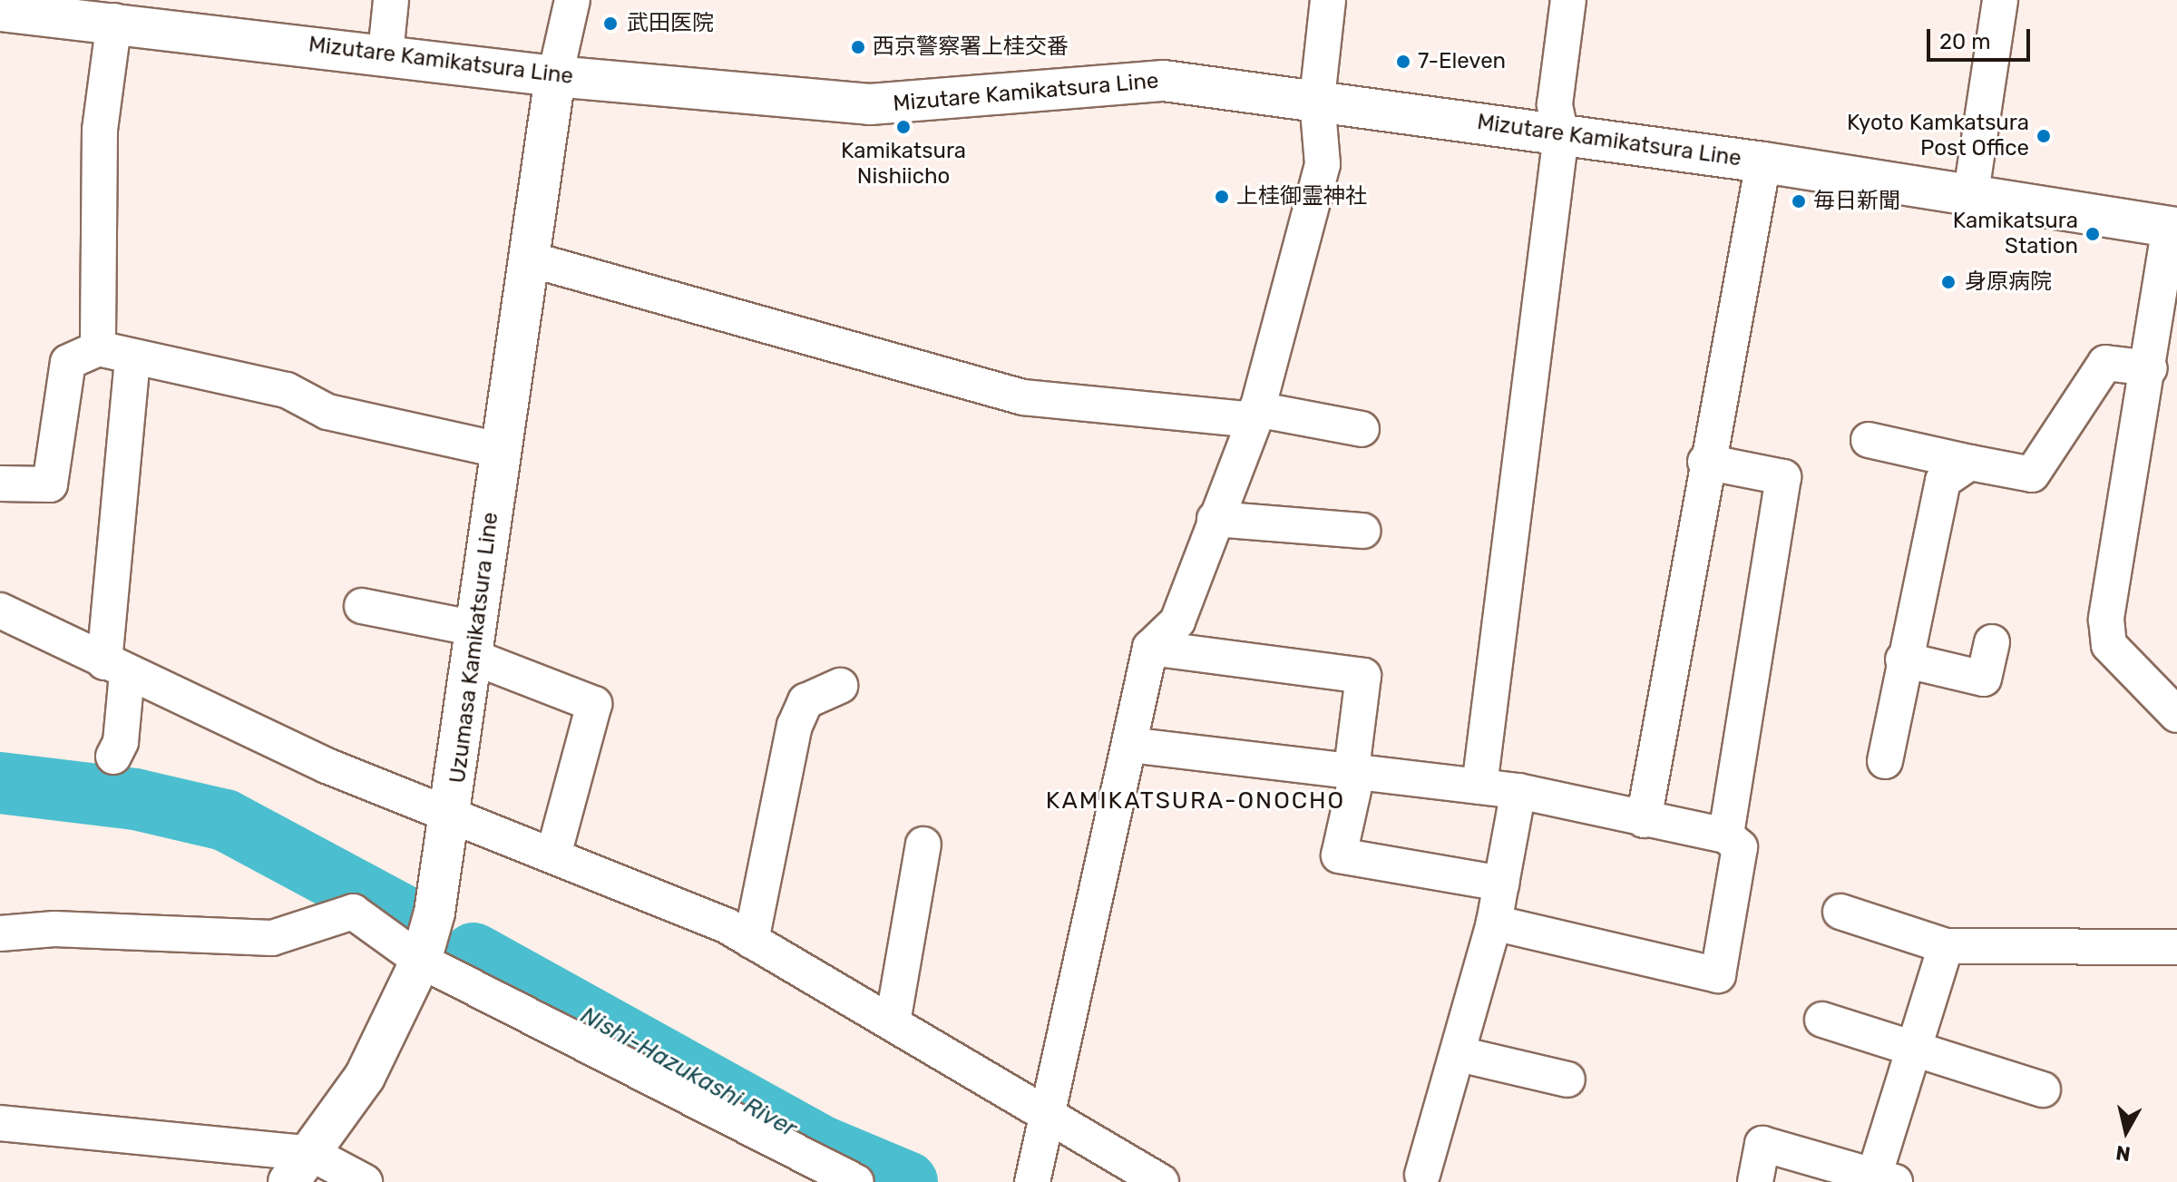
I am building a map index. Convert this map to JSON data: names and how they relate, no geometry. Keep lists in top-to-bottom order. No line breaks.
{"streets":{"main road":["Mizutare Kamikatsura Line","Uzumasa Kamikatsura Line"]},"crossings":[["Mizutare Kamikatsura Line","Uzumasa Kamikatsura Line"]],"districts":["KAMIKATSURA-ONOCHO"],"water":["Nishi-Hazukashi River"],"places":["武田医院","西京警察署上桂交番","7-Eleven","Kamikatsura Nishiicho","Kyoto Kamkatsura Post Office","上桂御霊神社","毎日新聞","Kamikatsura Station","身原病院"],"scale_bar":"20 m","north":"bottom"}
